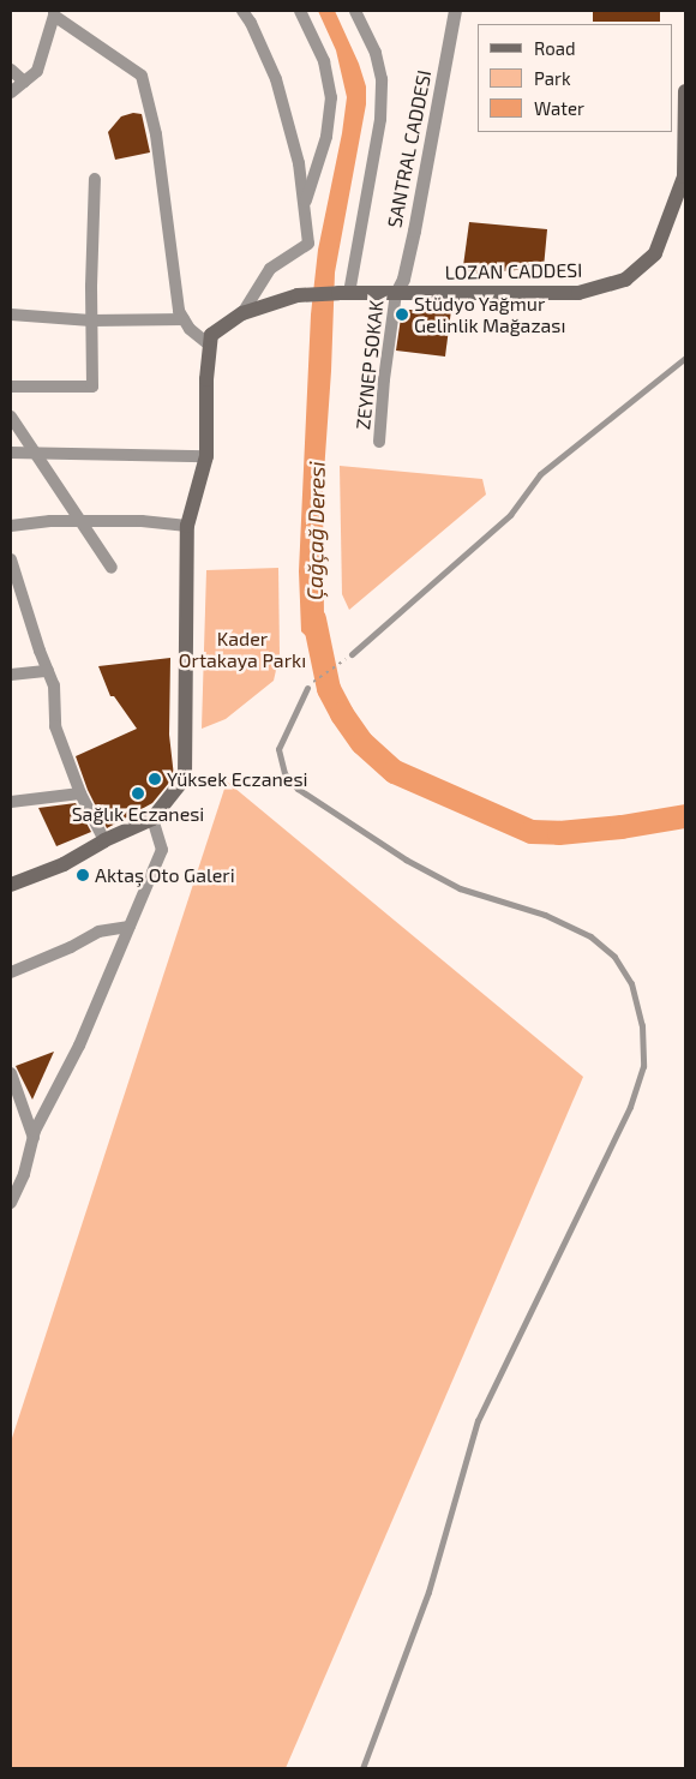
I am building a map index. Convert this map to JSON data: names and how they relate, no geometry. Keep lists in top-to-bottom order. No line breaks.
{"streets":{"main road":["LOZAN CADDESI"],"street":["SANTRAL CADDESI","ZEYNEP SOKAK"]},"crossings":[["SANTRAL CADDESI","LOZAN CADDESI"],["SANTRAL CADDESI","ZEYNEP SOKAK"],["LOZAN CADDESI","ZEYNEP SOKAK"]],"water":["Çağçağ Deresi"],"parks":["Kader Ortakaya Parkı"],"places":["Stüdyo Yağmur Gelinlik Mağazası","Yüksek Eczanesi","Sağlık Eczanesi","Aktaş Oto Galeri"],"legend":["Road","Park","Water"]}
